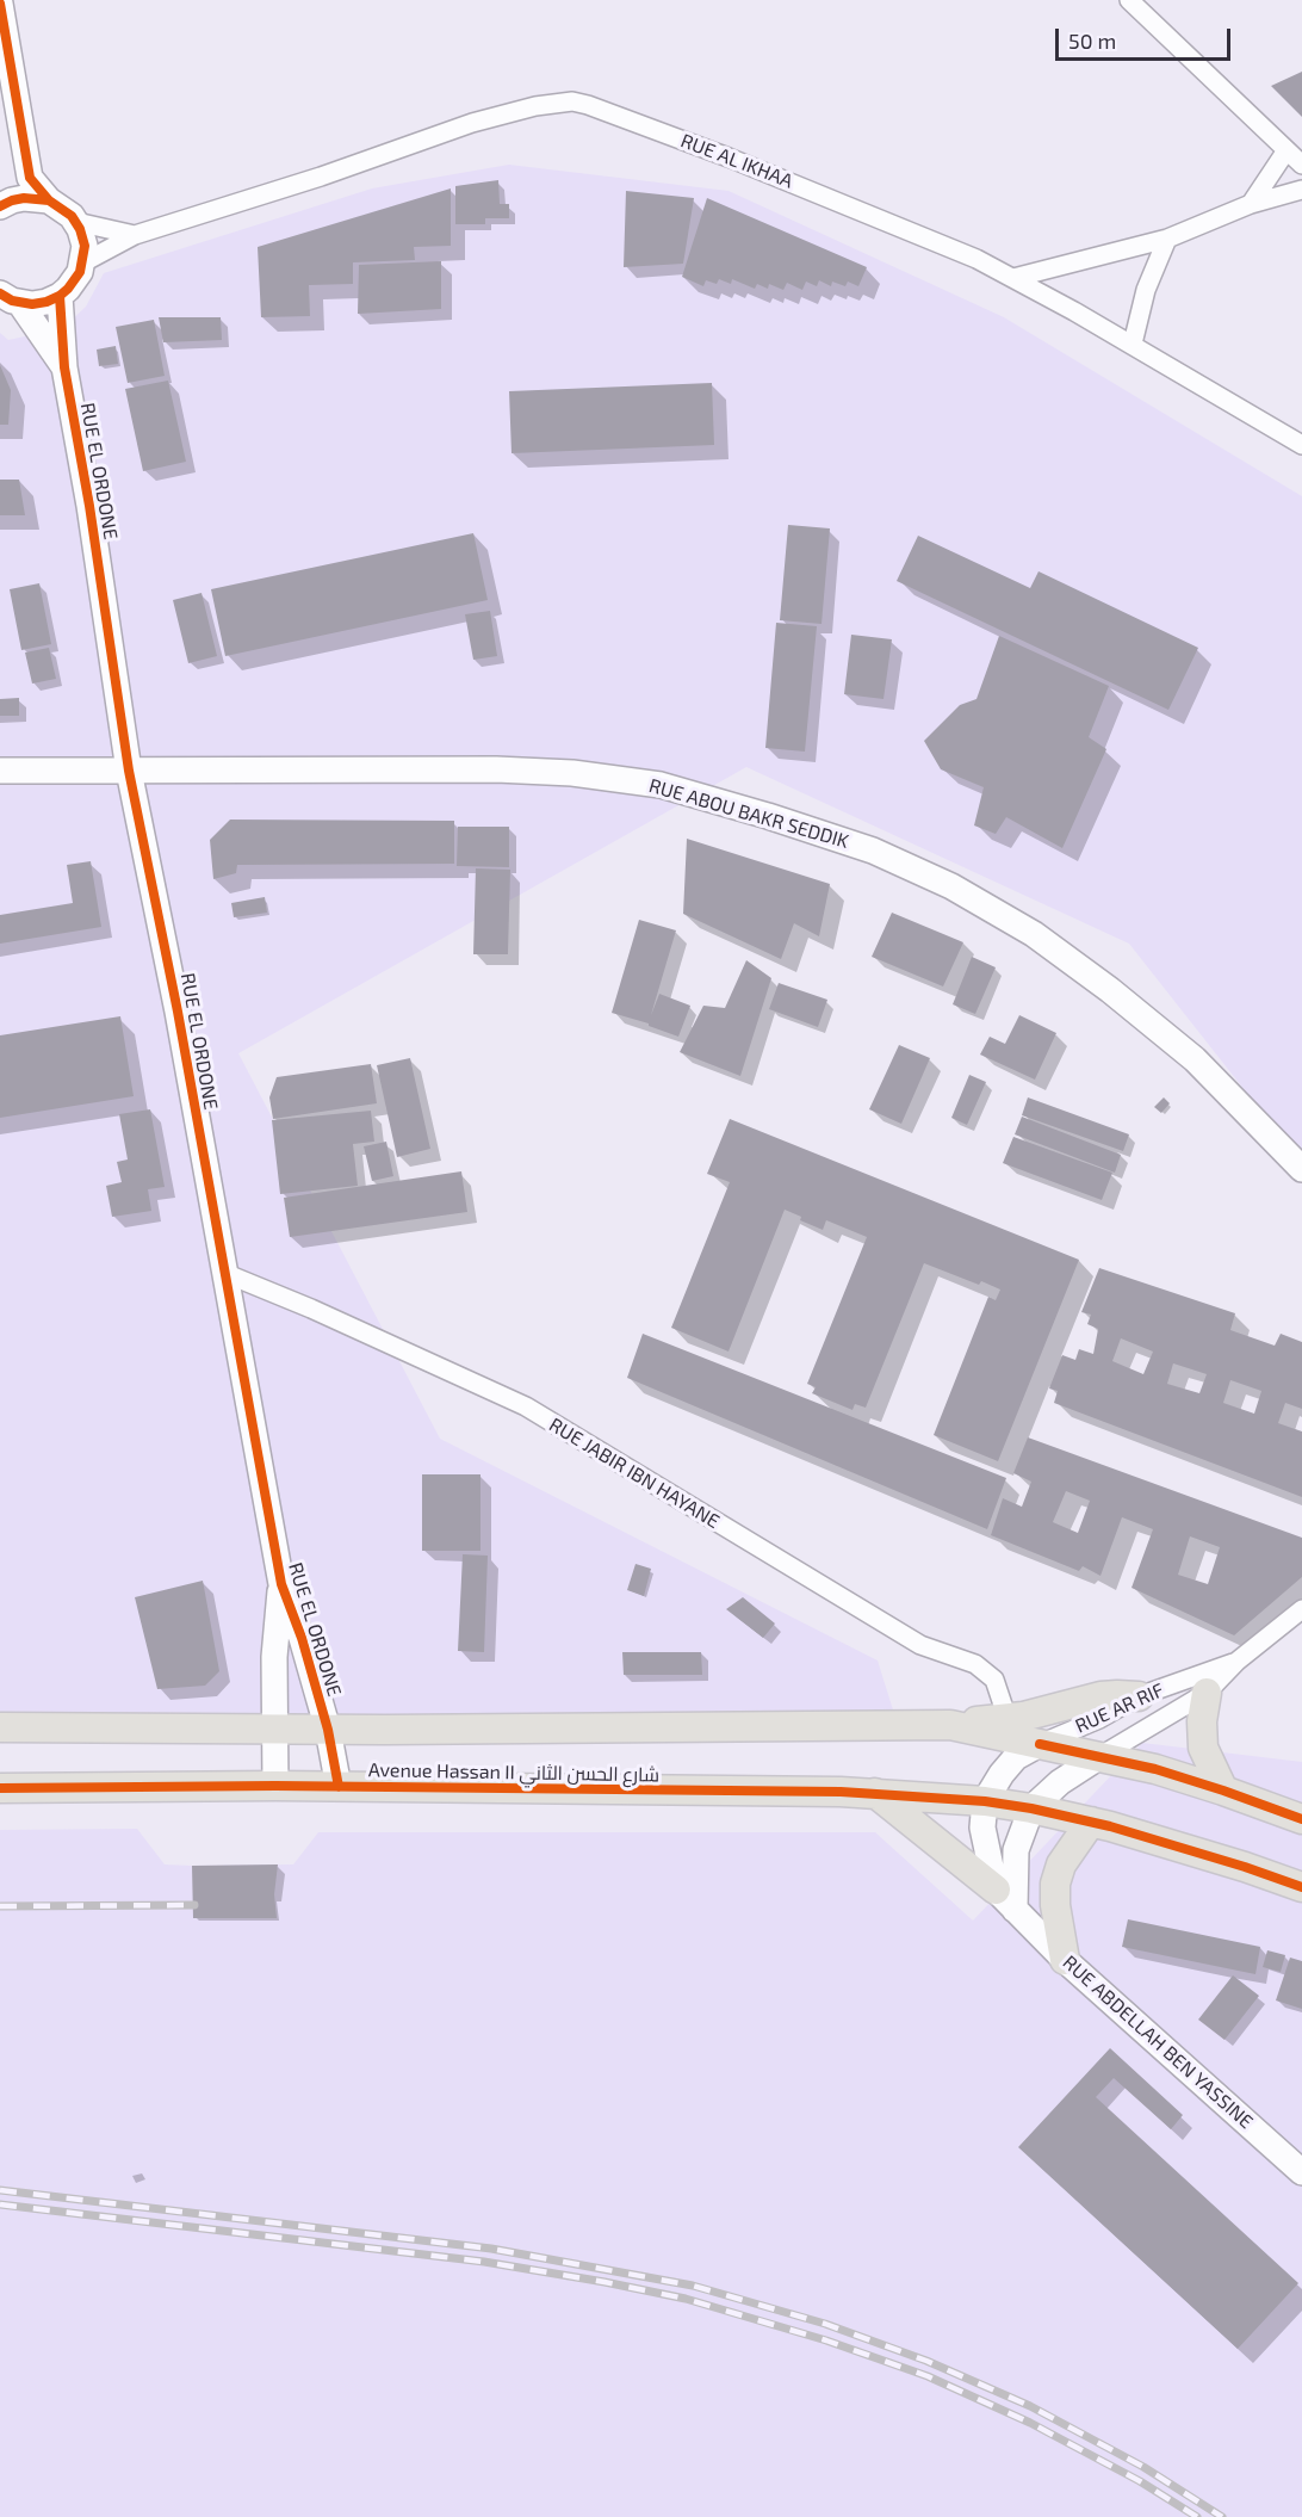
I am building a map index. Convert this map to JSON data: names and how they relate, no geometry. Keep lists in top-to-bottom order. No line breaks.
{"streets":{"main road":["Avenue Hassan II شارع الحسن الثاني"],"street":["RUE AL IKHAA","RUE EL ORDONE","RUE ABOU BAKR SEDDIK","RUE JABIR IBN HAYANE","RUE AR RIF","RUE ABDELLAH BEN YASSINE"]},"crossings":[["RUE EL ORDONE","RUE ABOU BAKR SEDDIK"],["RUE EL ORDONE","RUE JABIR IBN HAYANE"],["RUE EL ORDONE","Avenue Hassan II شارع الحسن الثاني"],["RUE AR RIF","Avenue Hassan II شارع الحسن الثاني"]],"scale_bar":"50 m"}
